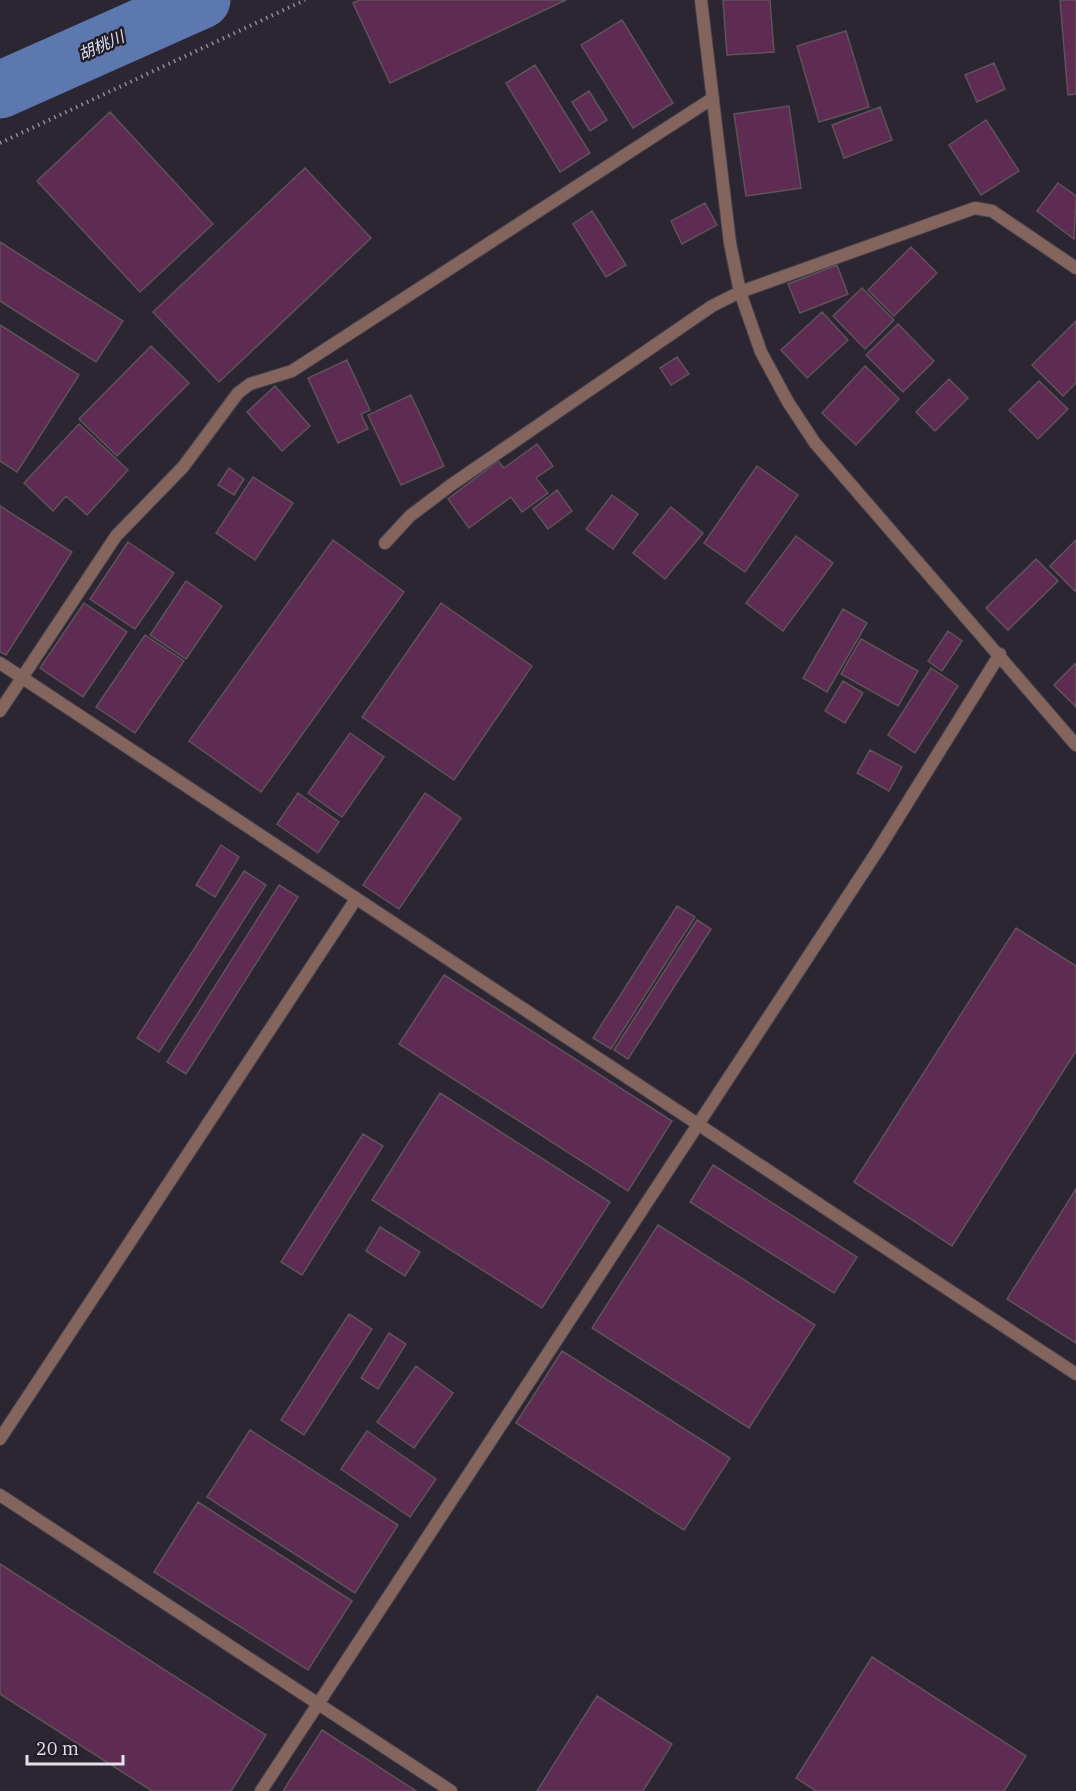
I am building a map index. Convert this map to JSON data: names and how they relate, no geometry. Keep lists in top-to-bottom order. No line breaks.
{"water":["胡桃川"],"scale_bar":"20 m"}
